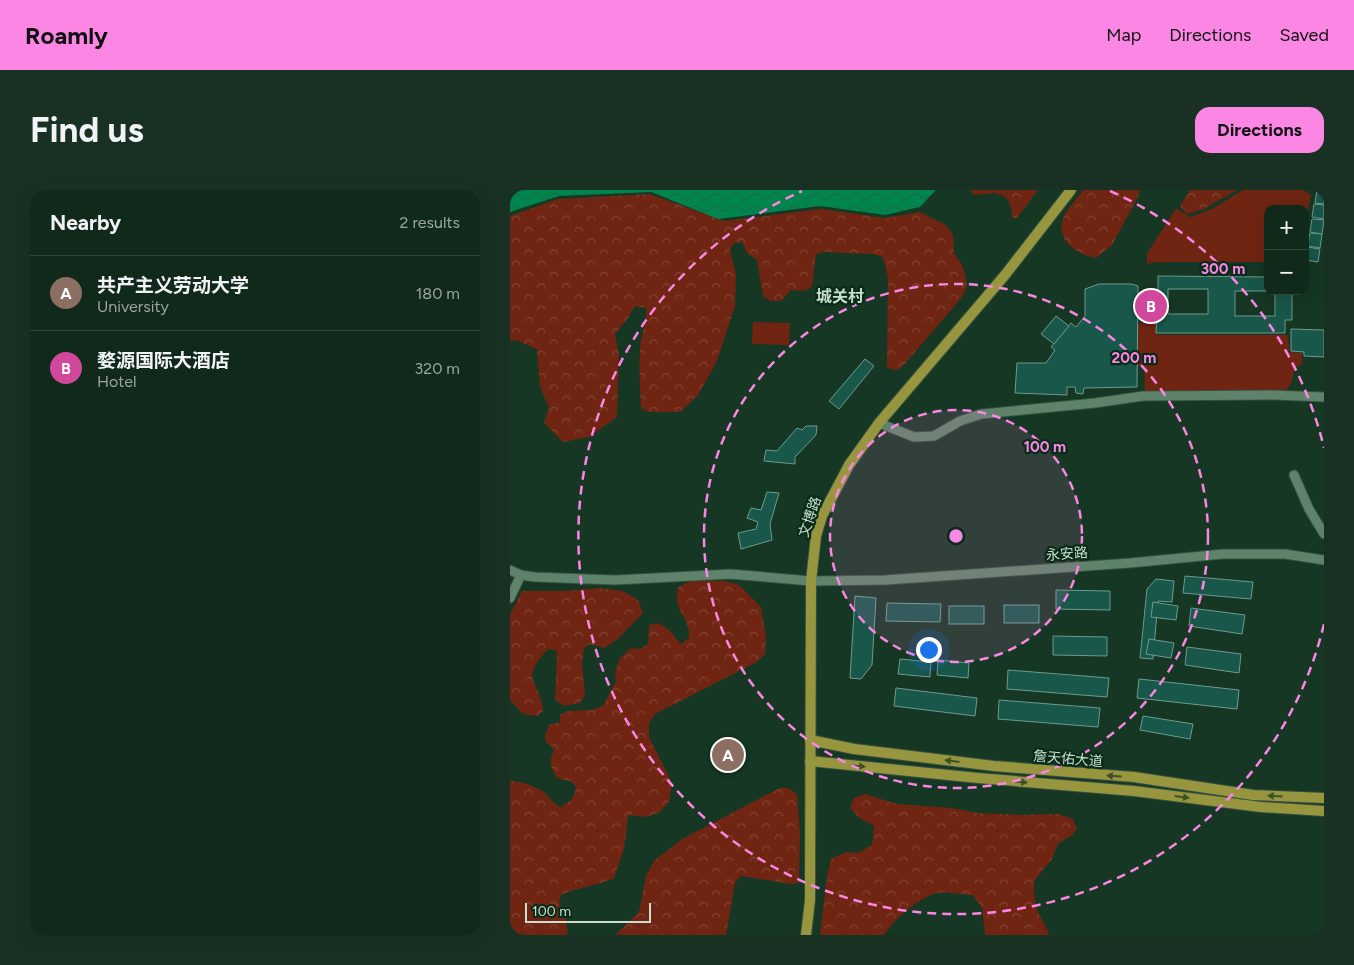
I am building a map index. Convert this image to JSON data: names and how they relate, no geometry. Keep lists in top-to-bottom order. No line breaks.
{"streets":{"main road":["文博路","詹天佑大道"],"street":["永安路"]},"crossings":[["文博路","永安路"],["文博路","詹天佑大道"]],"districts":["城关村"],"scale_bar":"100 m","page":{"header":"Roamly","nav":["Map","Directions","Saved"],"buttons":"Directions","title":"Find us","heading":["Nearby","2 results"],"map_buttons":["+","−"],"list":[{"mark":"A","name":"共产主义劳动大学","note":"University","value":"180 m"},{"mark":"B","name":"婺源国际大酒店","note":"Hotel","value":"320 m"}],"pins":["B","A"],"scale":"100 m"},"rings":["300 m","200 m","100 m"]}
